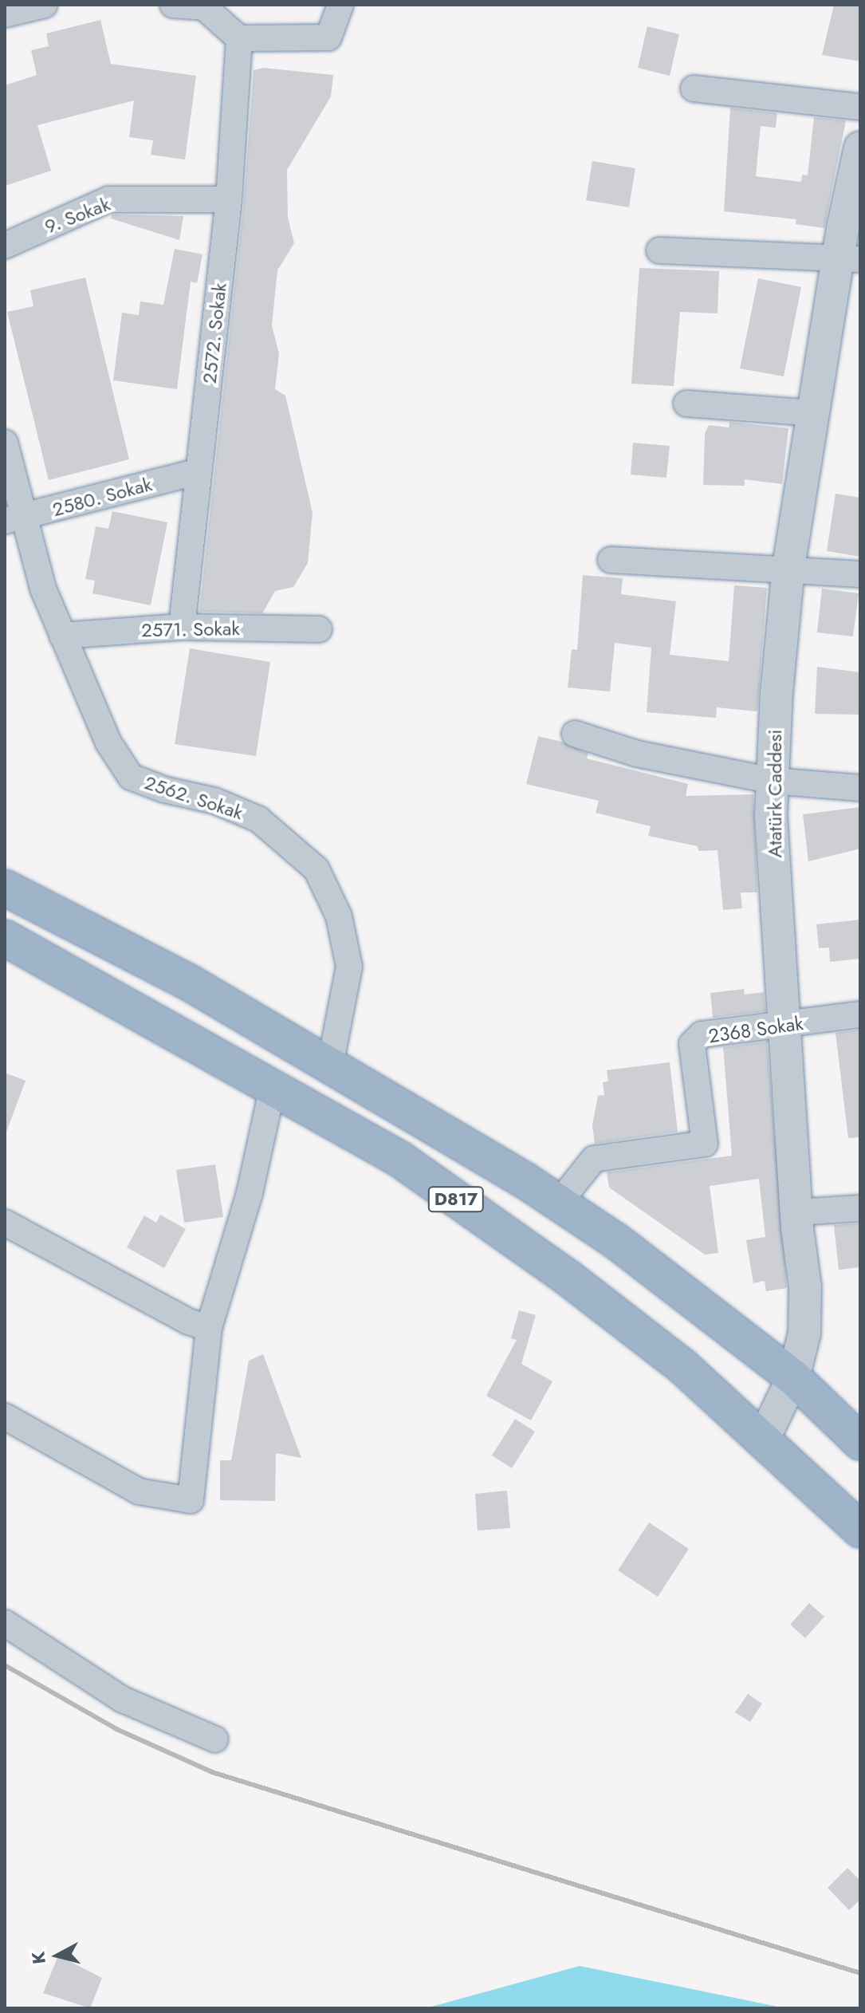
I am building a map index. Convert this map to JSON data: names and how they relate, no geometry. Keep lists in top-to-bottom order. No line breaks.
{"streets":{"highway":["D817"],"street":["9. Sokak","2572. Sokak","2580. Sokak","2571. Sokak","Atatürk Caddesi","2562. Sokak","2368 Sokak"]},"crossings":[["9. Sokak","2572. Sokak"],["2572. Sokak","2580. Sokak"],["2572. Sokak","2571. Sokak"],["2580. Sokak","2562. Sokak"],["2571. Sokak","2562. Sokak"],["Atatürk Caddesi","2368 Sokak"],["Atatürk Caddesi","D817"],["2562. Sokak","D817"],["2368 Sokak","D817"]],"north":"left"}
